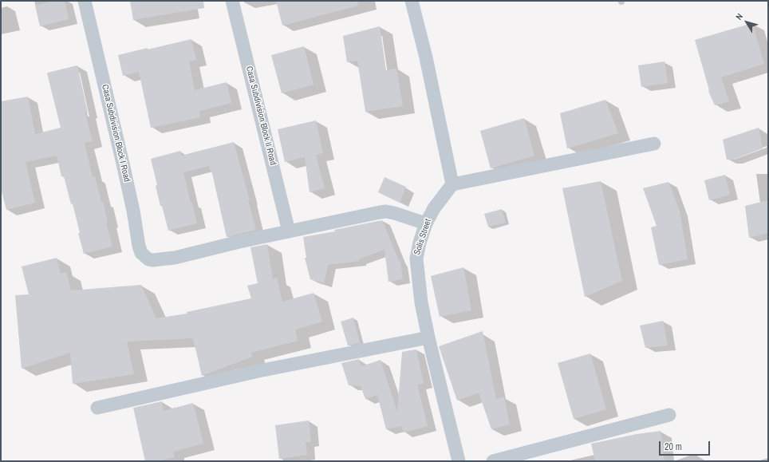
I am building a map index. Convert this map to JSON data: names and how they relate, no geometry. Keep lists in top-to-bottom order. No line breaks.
{"streets":{"street":["Casa Subdivision Block II Road","Casa Subdivision Block I Road","Solis Street"]},"crossings":[["Casa Subdivision Block II Road","Casa Subdivision Block I Road"]],"scale_bar":"20 m","north":"top left"}
